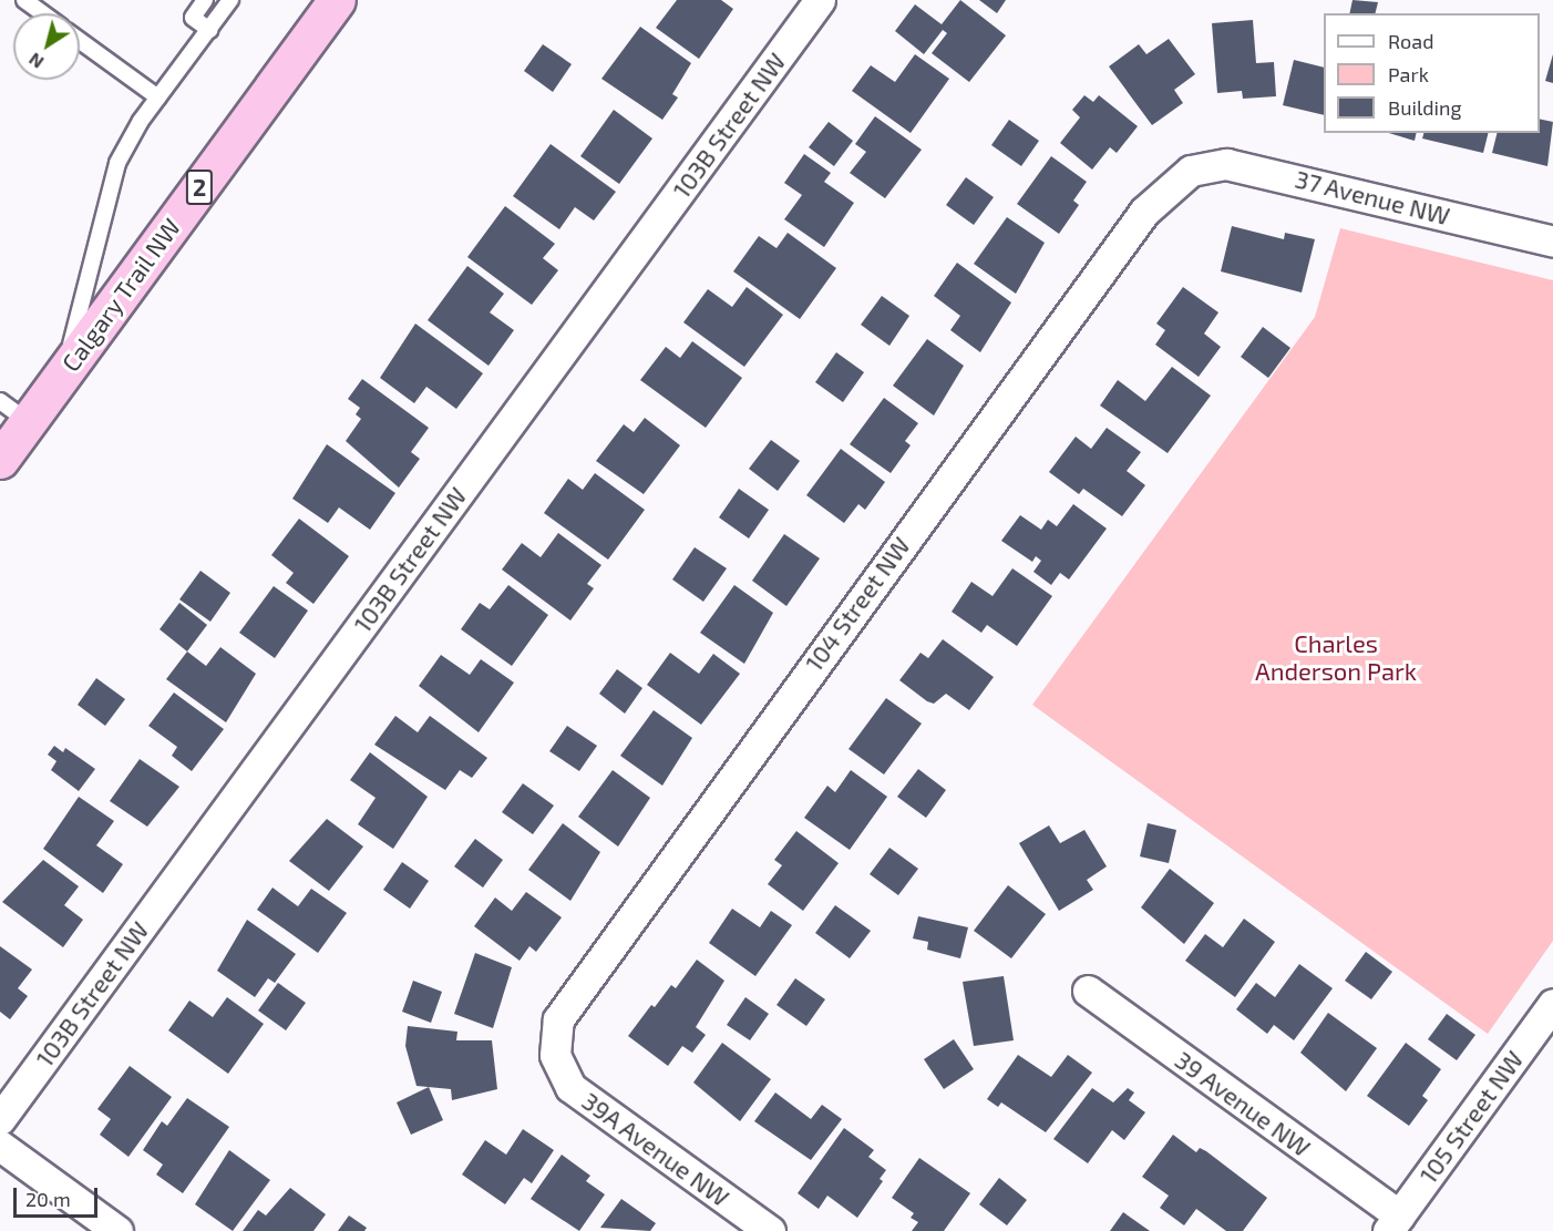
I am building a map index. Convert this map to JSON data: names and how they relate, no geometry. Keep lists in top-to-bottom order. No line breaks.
{"streets":{"highway":["2","Calgary Trail NW"],"street":["103B Street NW","37 Avenue NW","104 Street NW","39 Avenue NW","105 Street NW","39A Avenue NW"]},"crossings":[["37 Avenue NW","104 Street NW"],["104 Street NW","39A Avenue NW"],["39 Avenue NW","105 Street NW"]],"parks":["Charles Anderson Park"],"legend":["Road","Park","Building"],"scale_bar":"20 m","north":"bottom left"}
